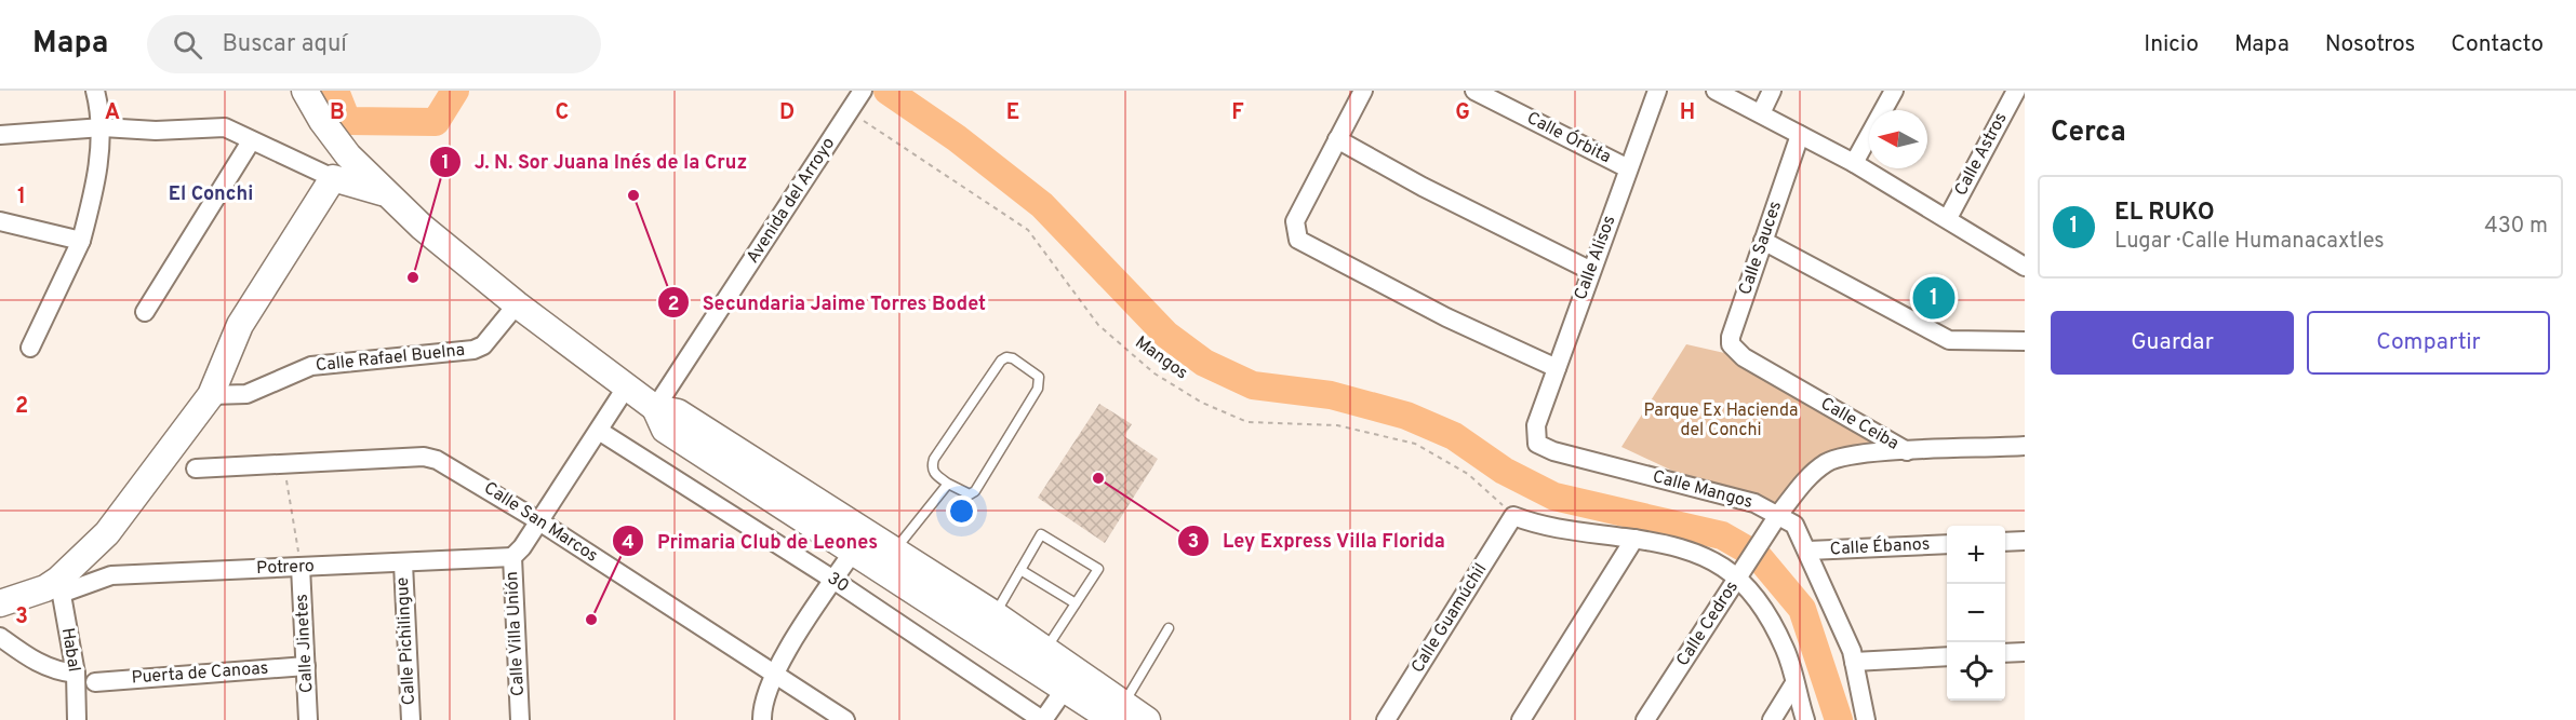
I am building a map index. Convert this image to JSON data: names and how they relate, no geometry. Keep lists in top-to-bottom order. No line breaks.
{"streets":{"street":["Calle Órbita","Calle Astros","Avenida del Arroyo","Calle Sauces","Calle Alisos","Calle Rafael Buelna","Calle Ceiba","Calle Mangos","Calle San Marcos","Calle Ébanos","Potrero","30","Calle Guamúchil","Calle Cedros","Calle Villa Unión","Calle Pichilingue","Calle Jinetes","Habal","Puerta de Canoas"],"path":["Mangos"]},"crossings":[["Calle Órbita","Calle Alisos"],["Avenida del Arroyo","Mangos"],["Calle Sauces","Calle Ceiba"],["Calle Alisos","Calle Mangos"],["Mangos","Calle Guamúchil"],["Calle Ceiba","Calle Mangos"],["Calle Ceiba","Calle Cedros"],["Calle Mangos","Calle Ébanos"],["Calle Mangos","Calle Cedros"],["Calle San Marcos","Calle Villa Unión"],["Potrero","Calle Villa Unión"],["Potrero","Calle Pichilingue"],["Potrero","Calle Jinetes"],["Potrero","Habal"],["30","Calle Villa Unión"],["Calle Jinetes","Puerta de Canoas"]],"districts":["El Conchi"],"parks":["Parque Ex Hacienda del Conchi"],"places":["Secundaria Jaime Torres Bodet","J. N. Sor Juana Inés de la Cruz","Ley Express Villa Florida","Primaria Club de Leones"],"north":"left","page":{"header":"Mapa","search":"Buscar aquí","nav":["Inicio","Mapa","Nosotros","Contacto"],"heading":"Cerca","list":[{"mark":"1","name":"EL RUKO","note":"Lugar · Calle Humanacaxtles","value":"430 m"}],"pins":"1","buttons":["Guardar","Compartir"],"map_buttons":["+","−"]},"grid":{"columns":["A","B","C","D","E","F","G","H"],"rows":["1","2","3"]}}
